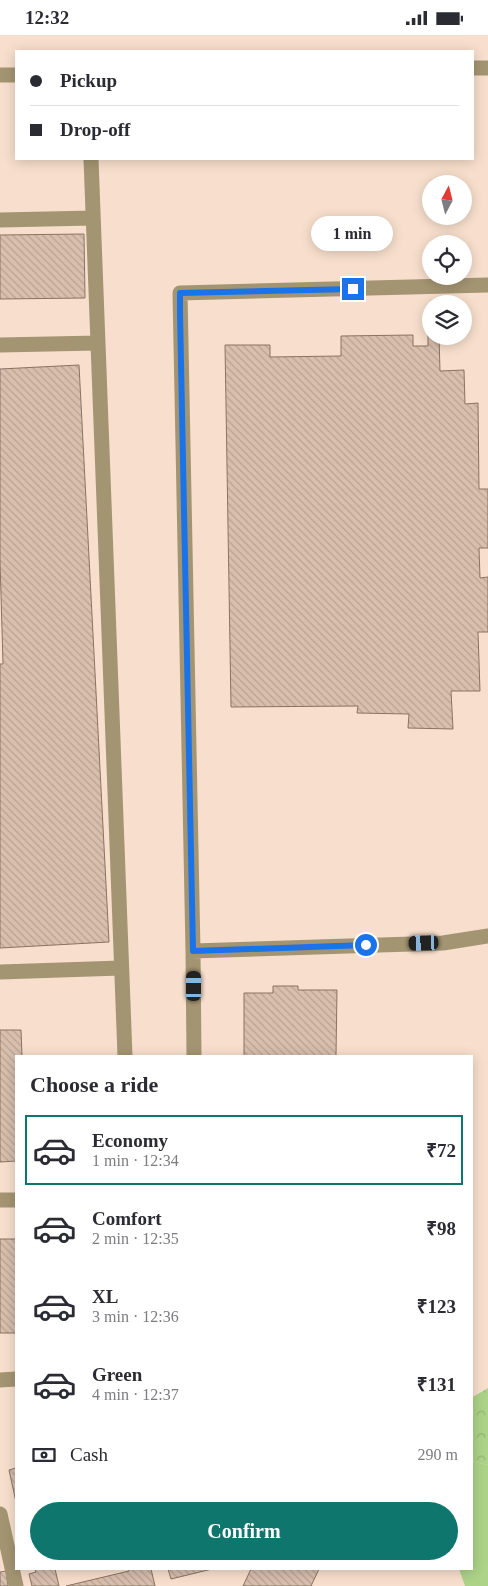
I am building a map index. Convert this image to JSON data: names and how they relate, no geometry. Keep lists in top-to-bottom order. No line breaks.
{"north":"top","page":{"status":"12:32","banner":["Pickup","Drop-off"],"bubble":"1 min","heading":"Choose a ride","list":[{"name":"Economy","note":"1 min · 12:34","value":"₹72"},{"name":"Comfort","note":"2 min · 12:35","value":"₹98"},{"name":"XL","note":"3 min · 12:36","value":"₹123"},{"name":"Green","note":"4 min · 12:37","value":"₹131"}],"pay":["Cash","290 m"],"buttons":"Confirm"}}
